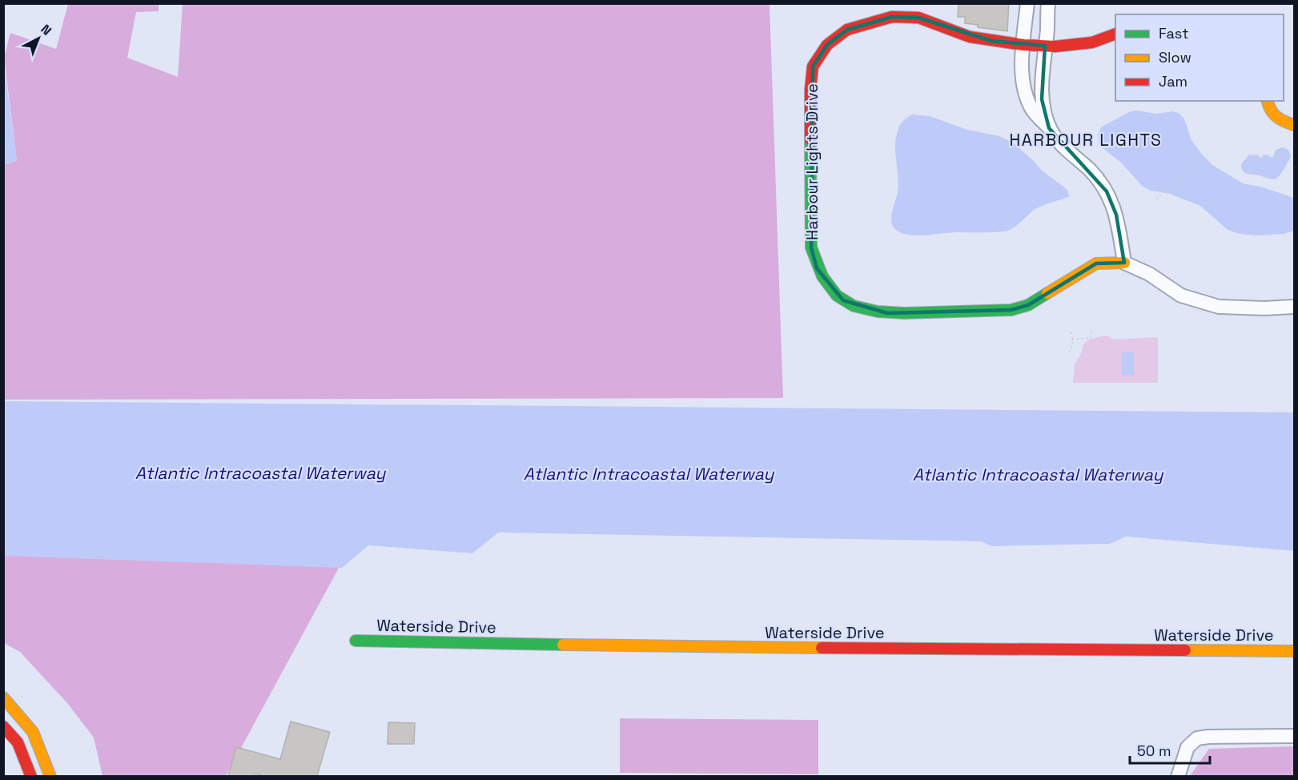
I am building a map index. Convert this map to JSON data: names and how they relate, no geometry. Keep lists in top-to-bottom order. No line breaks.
{"streets":{"main road":["Harbour Lights Drive","Waterside Drive"]},"districts":["HARBOUR LIGHTS"],"water":["Atlantic Intracoastal Waterway"],"legend":["Fast","Slow","Jam"],"scale_bar":"50 m","north":"top right"}
